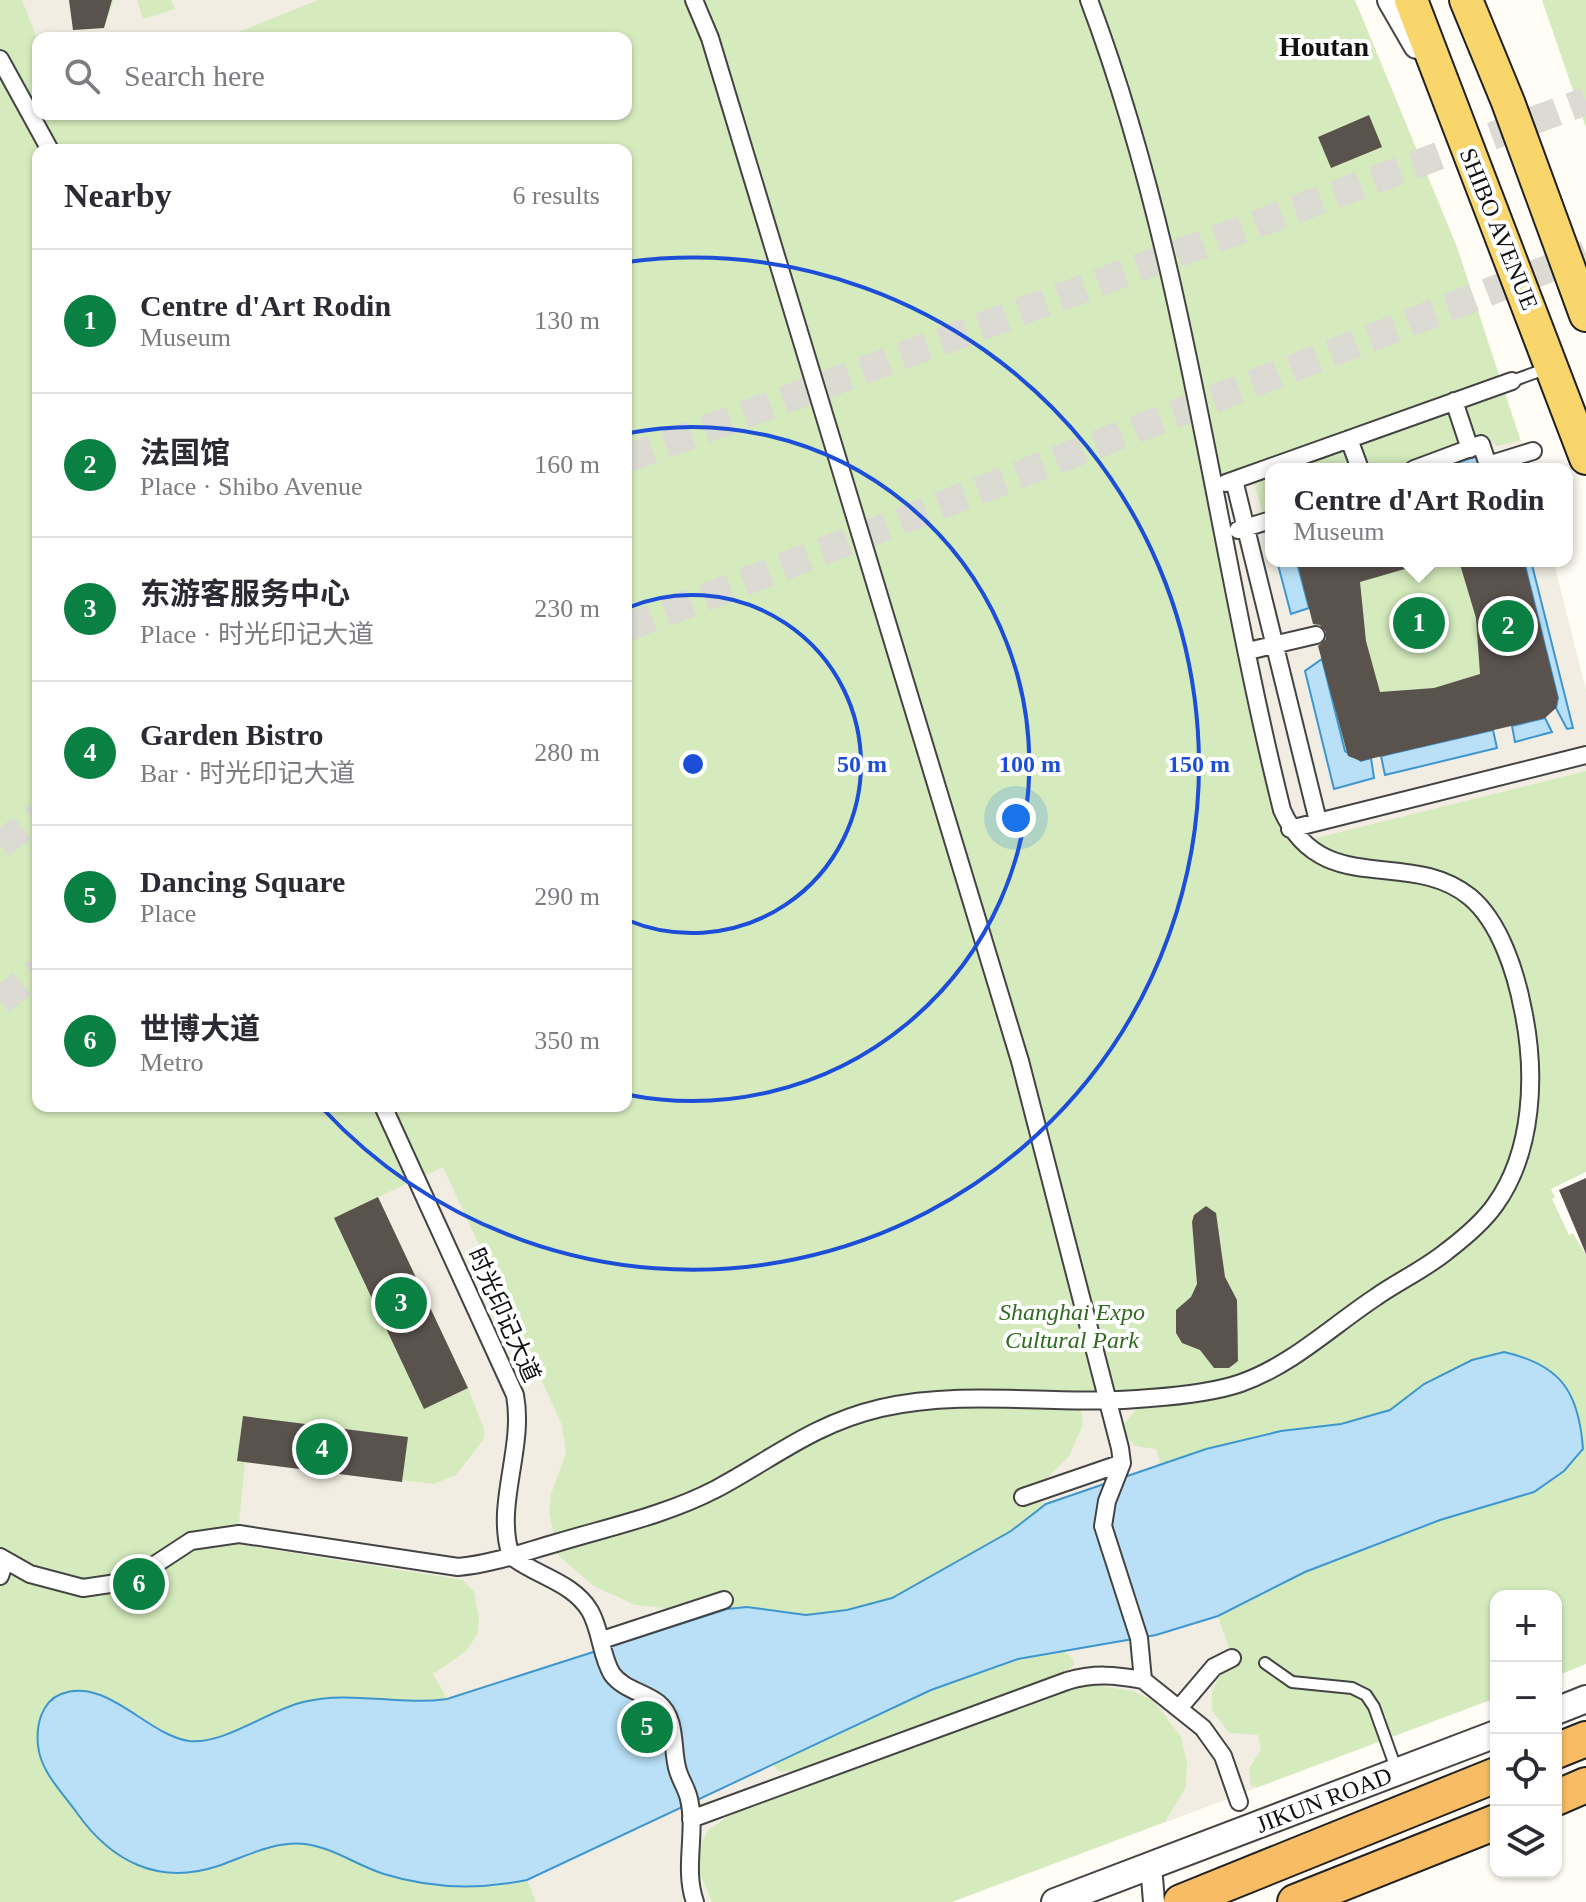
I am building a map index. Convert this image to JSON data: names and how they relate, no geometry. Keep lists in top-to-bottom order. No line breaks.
{"streets":{"main road":["SHIBO AVENUE"],"street":["时光印记大道","JIKUN ROAD"]},"districts":["Houtan"],"parks":["Shanghai Expo Cultural Park"],"page":{"search":"Search here","heading":["Nearby","6 results"],"list":[{"mark":"1","name":"Centre d'Art Rodin","note":"Museum","value":"130 m"},{"mark":"2","name":"法国馆","note":"Place · Shibo Avenue","value":"160 m"},{"mark":"3","name":"东游客服务中心","note":"Place · 时光印记大道","value":"230 m"},{"mark":"4","name":"Garden Bistro","note":"Bar · 时光印记大道","value":"280 m"},{"mark":"5","name":"Dancing Square","note":"Place","value":"290 m"},{"mark":"6","name":"世博大道","note":"Metro","value":"350 m"}],"popup":["Centre d'Art Rodin","Museum"],"pins":["1","2","3","4","6","5"],"map_buttons":["+","−"]},"rings":["50 m","100 m","150 m"]}
